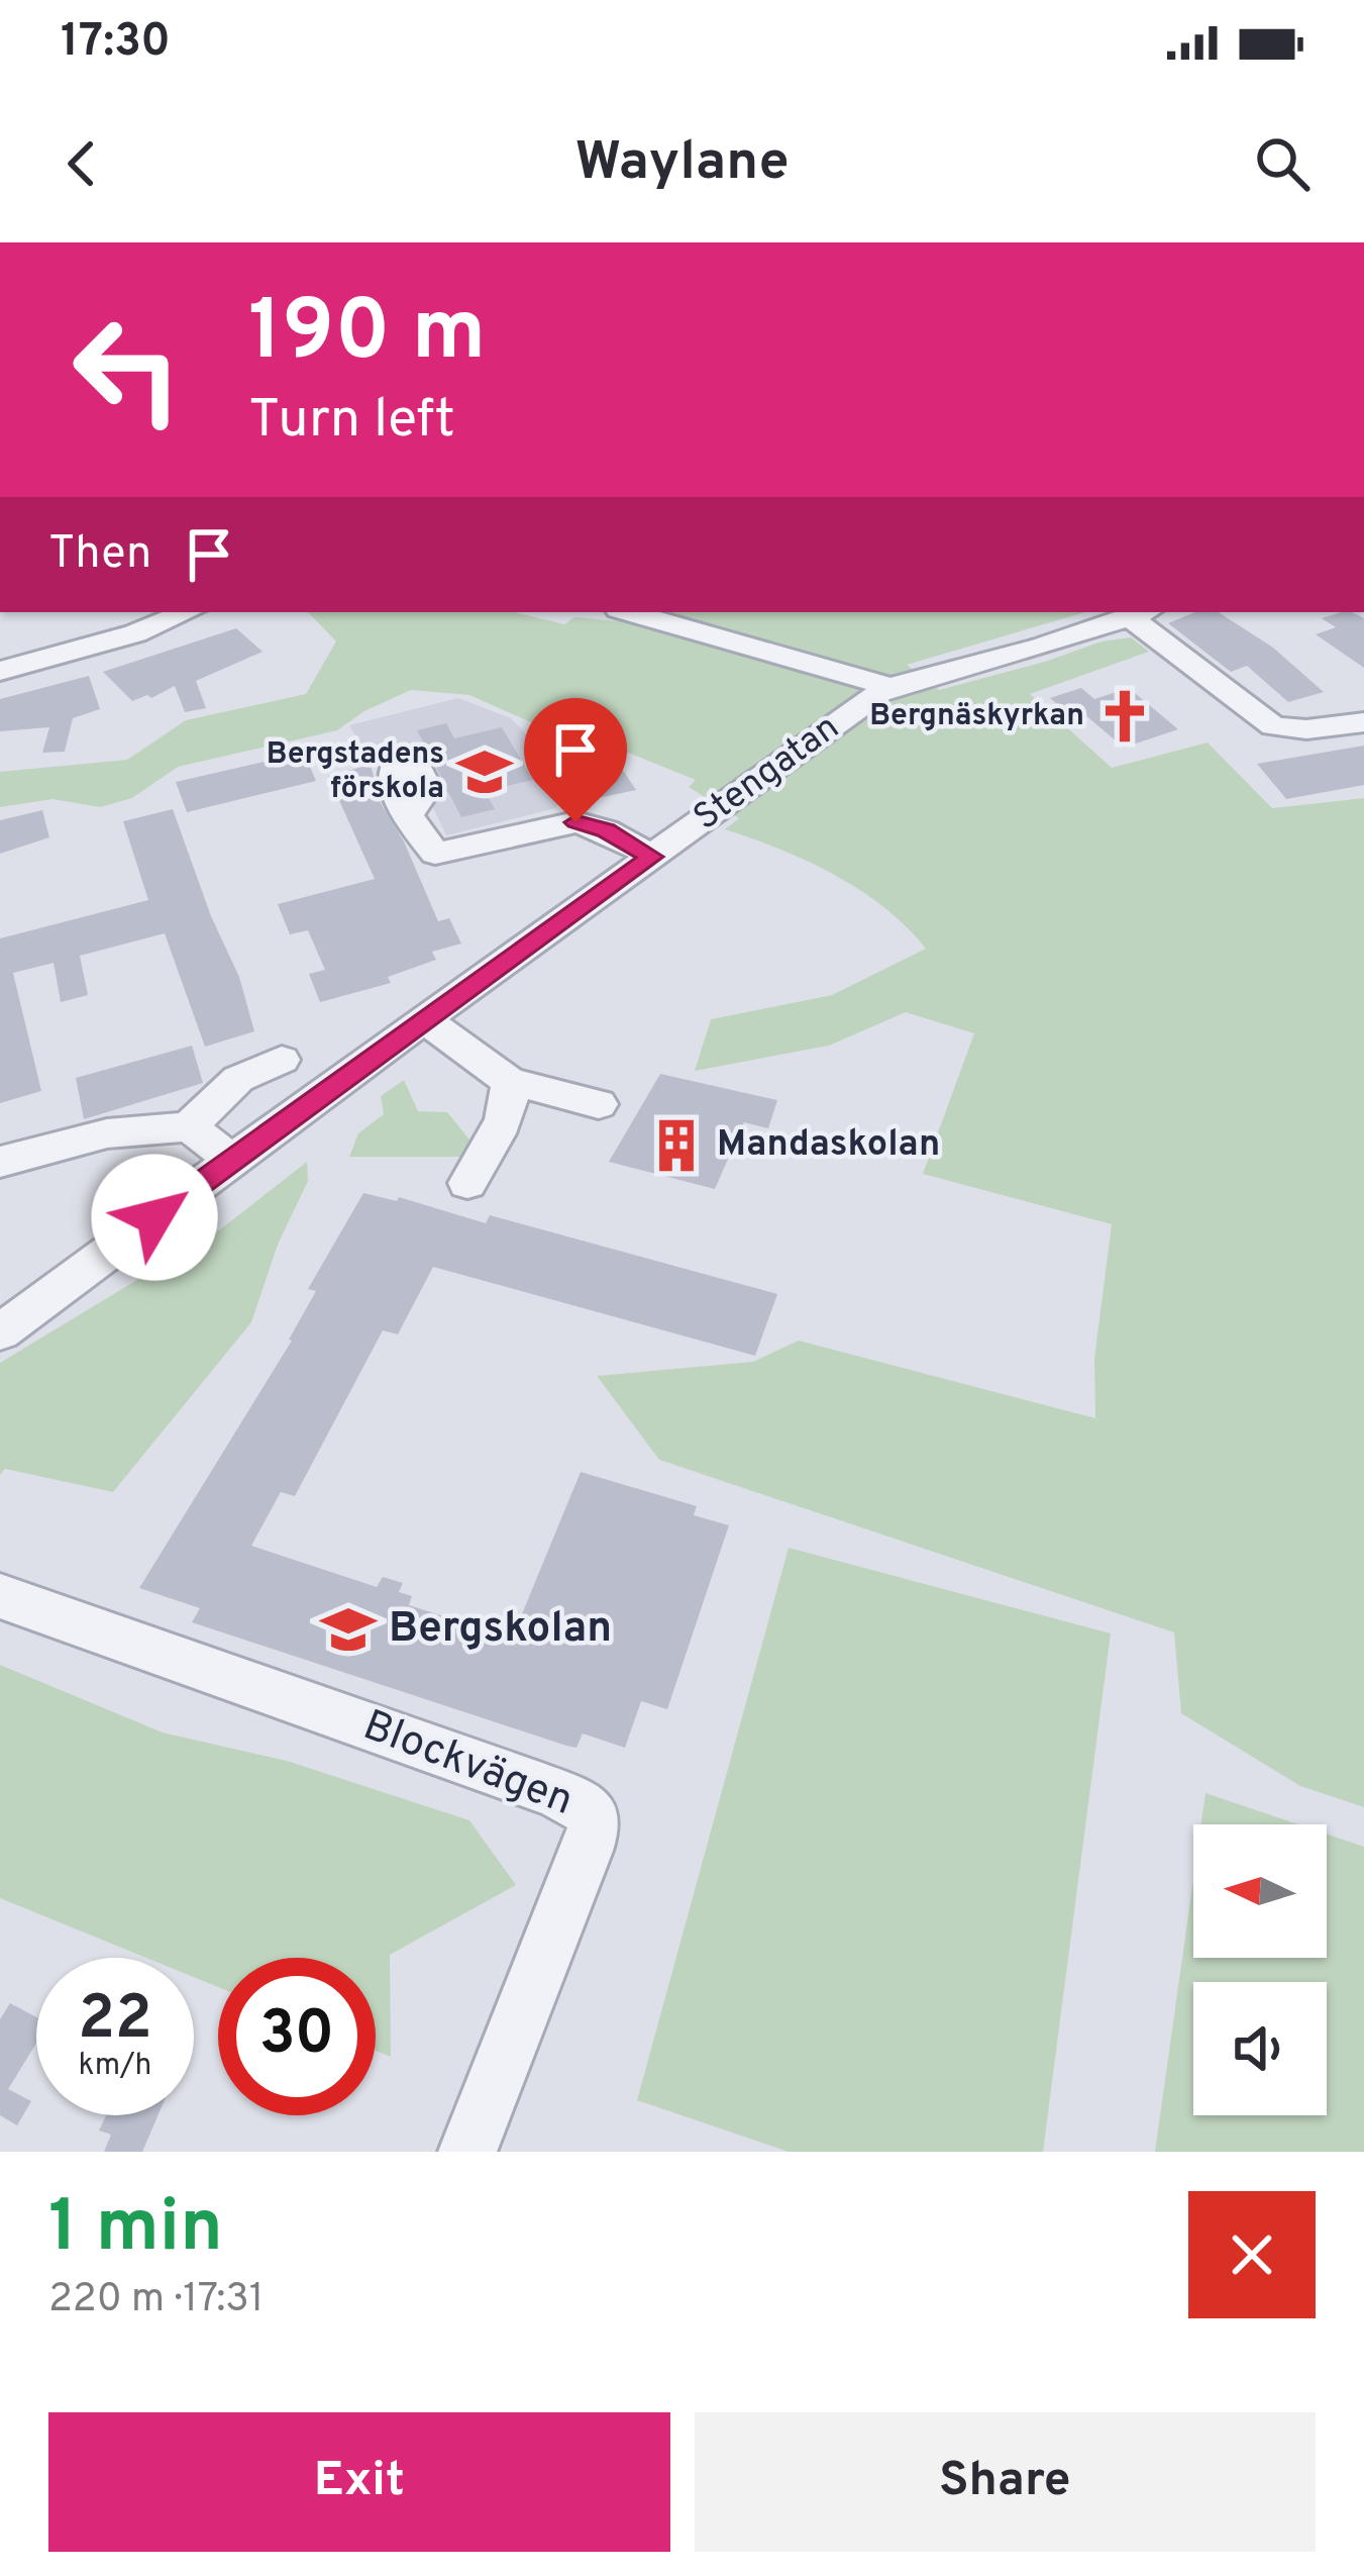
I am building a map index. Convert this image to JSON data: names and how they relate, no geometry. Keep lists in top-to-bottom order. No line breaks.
{"streets":{"street":["Stengatan","Blockvägen"]},"places":{"church":["Bergnäskyrkan"],"school or university":["Bergstadens förskola","Bergskolan"],"building":["Mandaskolan"]},"north":"left","page":{"status":"17:30","header":"Waylane","turn":["190 m","Turn left"],"then":"Then","speed":"22 km/h","limit":"30","heading":["1 min","220 m · 17:31"],"buttons":["Exit","Share"]}}
